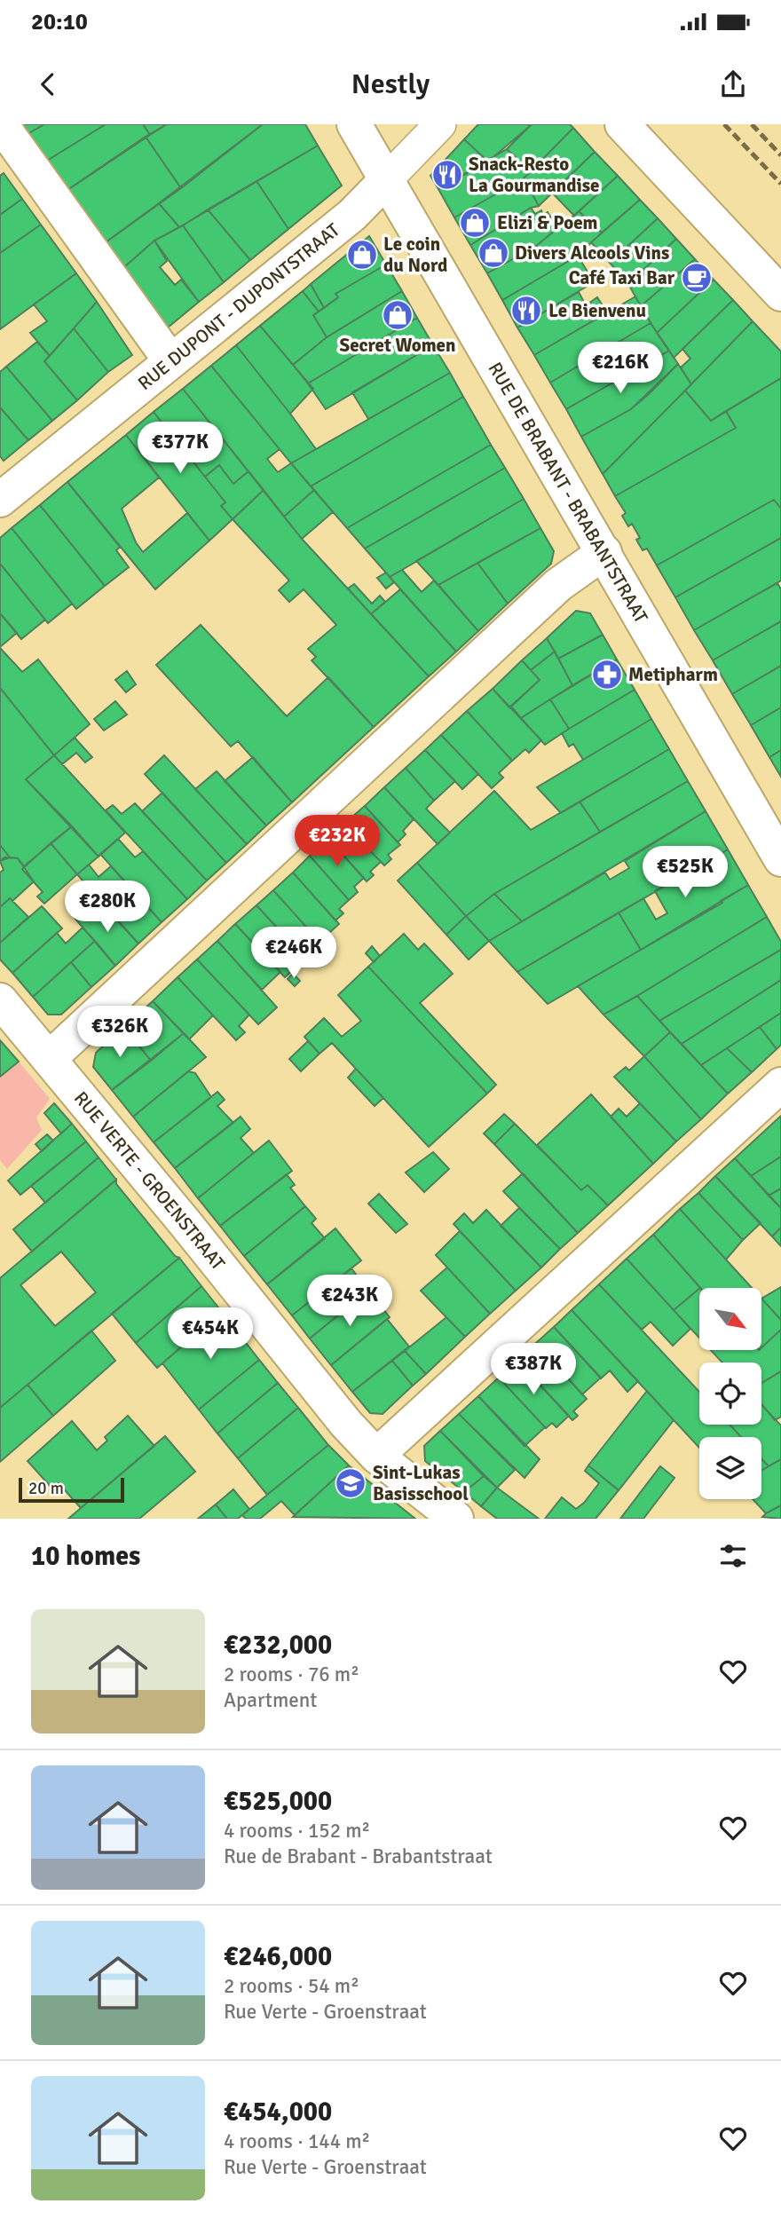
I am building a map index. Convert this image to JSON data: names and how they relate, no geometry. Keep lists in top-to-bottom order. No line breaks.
{"streets":{"street":["RUE DUPONT - DUPONTSTRAAT","RUE DE BRABANT - BRABANTSTRAAT","RUE VERTE - GROENSTRAAT"]},"crossings":[["RUE DUPONT - DUPONTSTRAAT","RUE DE BRABANT - BRABANTSTRAAT"]],"places":{"restaurant":["Snack-Resto La Gourmandise","Le Bienvenu"],"shop":["Elizi & Poem","Divers Alcools Vins","Le coin du Nord","Secret Women"],"cafe":["Café Taxi Bar"],"pharmacy":["Metipharm"],"school or university":["Sint-Lukas Basisschool"]},"scale_bar":"20 m","north":"bottom right","page":{"status":"20:10","header":"Nestly","price":["€216K","€377K","€232K","€525K","€280K","€246K","€326K","€243K","€454K","€387K"],"scale":"20 m","heading":"10 homes","list":[{"name":"€232,000","note":"2 rooms · 76 m² · Apartment"},{"name":"€525,000","note":"4 rooms · 152 m² · Rue de Brabant - Brabantstraat"},{"name":"€246,000","note":"2 rooms · 54 m² · Rue Verte - Groenstraat"},{"name":"€454,000","note":"4 rooms · 144 m² · Rue Verte - Groenstraat"}]}}
